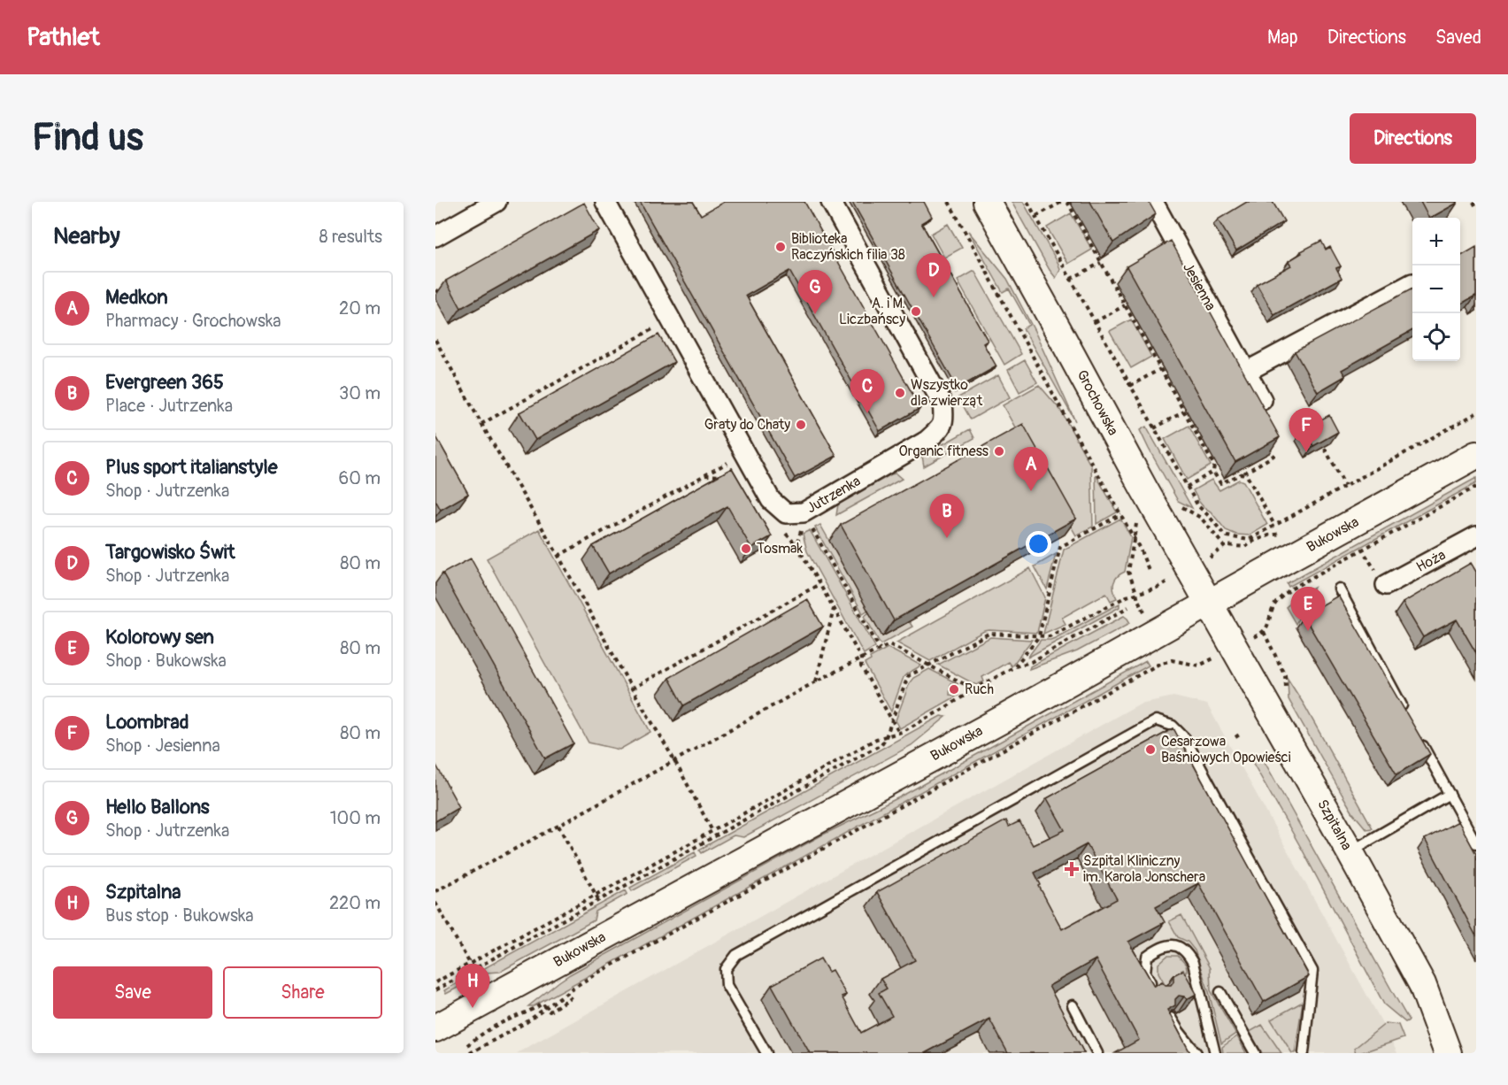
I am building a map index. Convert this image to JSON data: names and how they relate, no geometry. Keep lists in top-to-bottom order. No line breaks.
{"streets":{"main road":["Grochowska","Bukowska","Szpitalna"],"street":["Jesienna","Jutrzenka","Hoża"]},"crossings":[["Grochowska","Bukowska"],["Grochowska","Szpitalna"],["Bukowska","Szpitalna"]],"places":{"other":["Biblioteka Raczyńskich filia 38","A. i M. Liczbańscy","Wszystko dla zwierząt","Graty do Chaty","Organic fitness","Tosmak","Ruch","Cesarzowa Baśniowych Opowieści"],"health":["Szpital Kliniczny im. Karola Jonschera"]},"page":{"header":"Pathlet","nav":["Map","Directions","Saved"],"buttons":["Directions",["Save","Share"]],"title":"Find us","heading":["Nearby","8 results"],"map_buttons":["+","−"],"pins":["D","G","C","F","A","B","E","H"],"list":[{"mark":"A","name":"Medkon","note":"Pharmacy · Grochowska","value":"20 m"},{"mark":"B","name":"Evergreen 365","note":"Place · Jutrzenka","value":"30 m"},{"mark":"C","name":"Plus sport italianstyle","note":"Shop · Jutrzenka","value":"60 m"},{"mark":"D","name":"Targowisko Świt","note":"Shop · Jutrzenka","value":"80 m"},{"mark":"E","name":"Kolorowy sen","note":"Shop · Bukowska","value":"80 m"},{"mark":"F","name":"Loombrad","note":"Shop · Jesienna","value":"80 m"},{"mark":"G","name":"Hello Ballons","note":"Shop · Jutrzenka","value":"100 m"},{"mark":"H","name":"Szpitalna","note":"Bus stop · Bukowska","value":"220 m"}]}}
